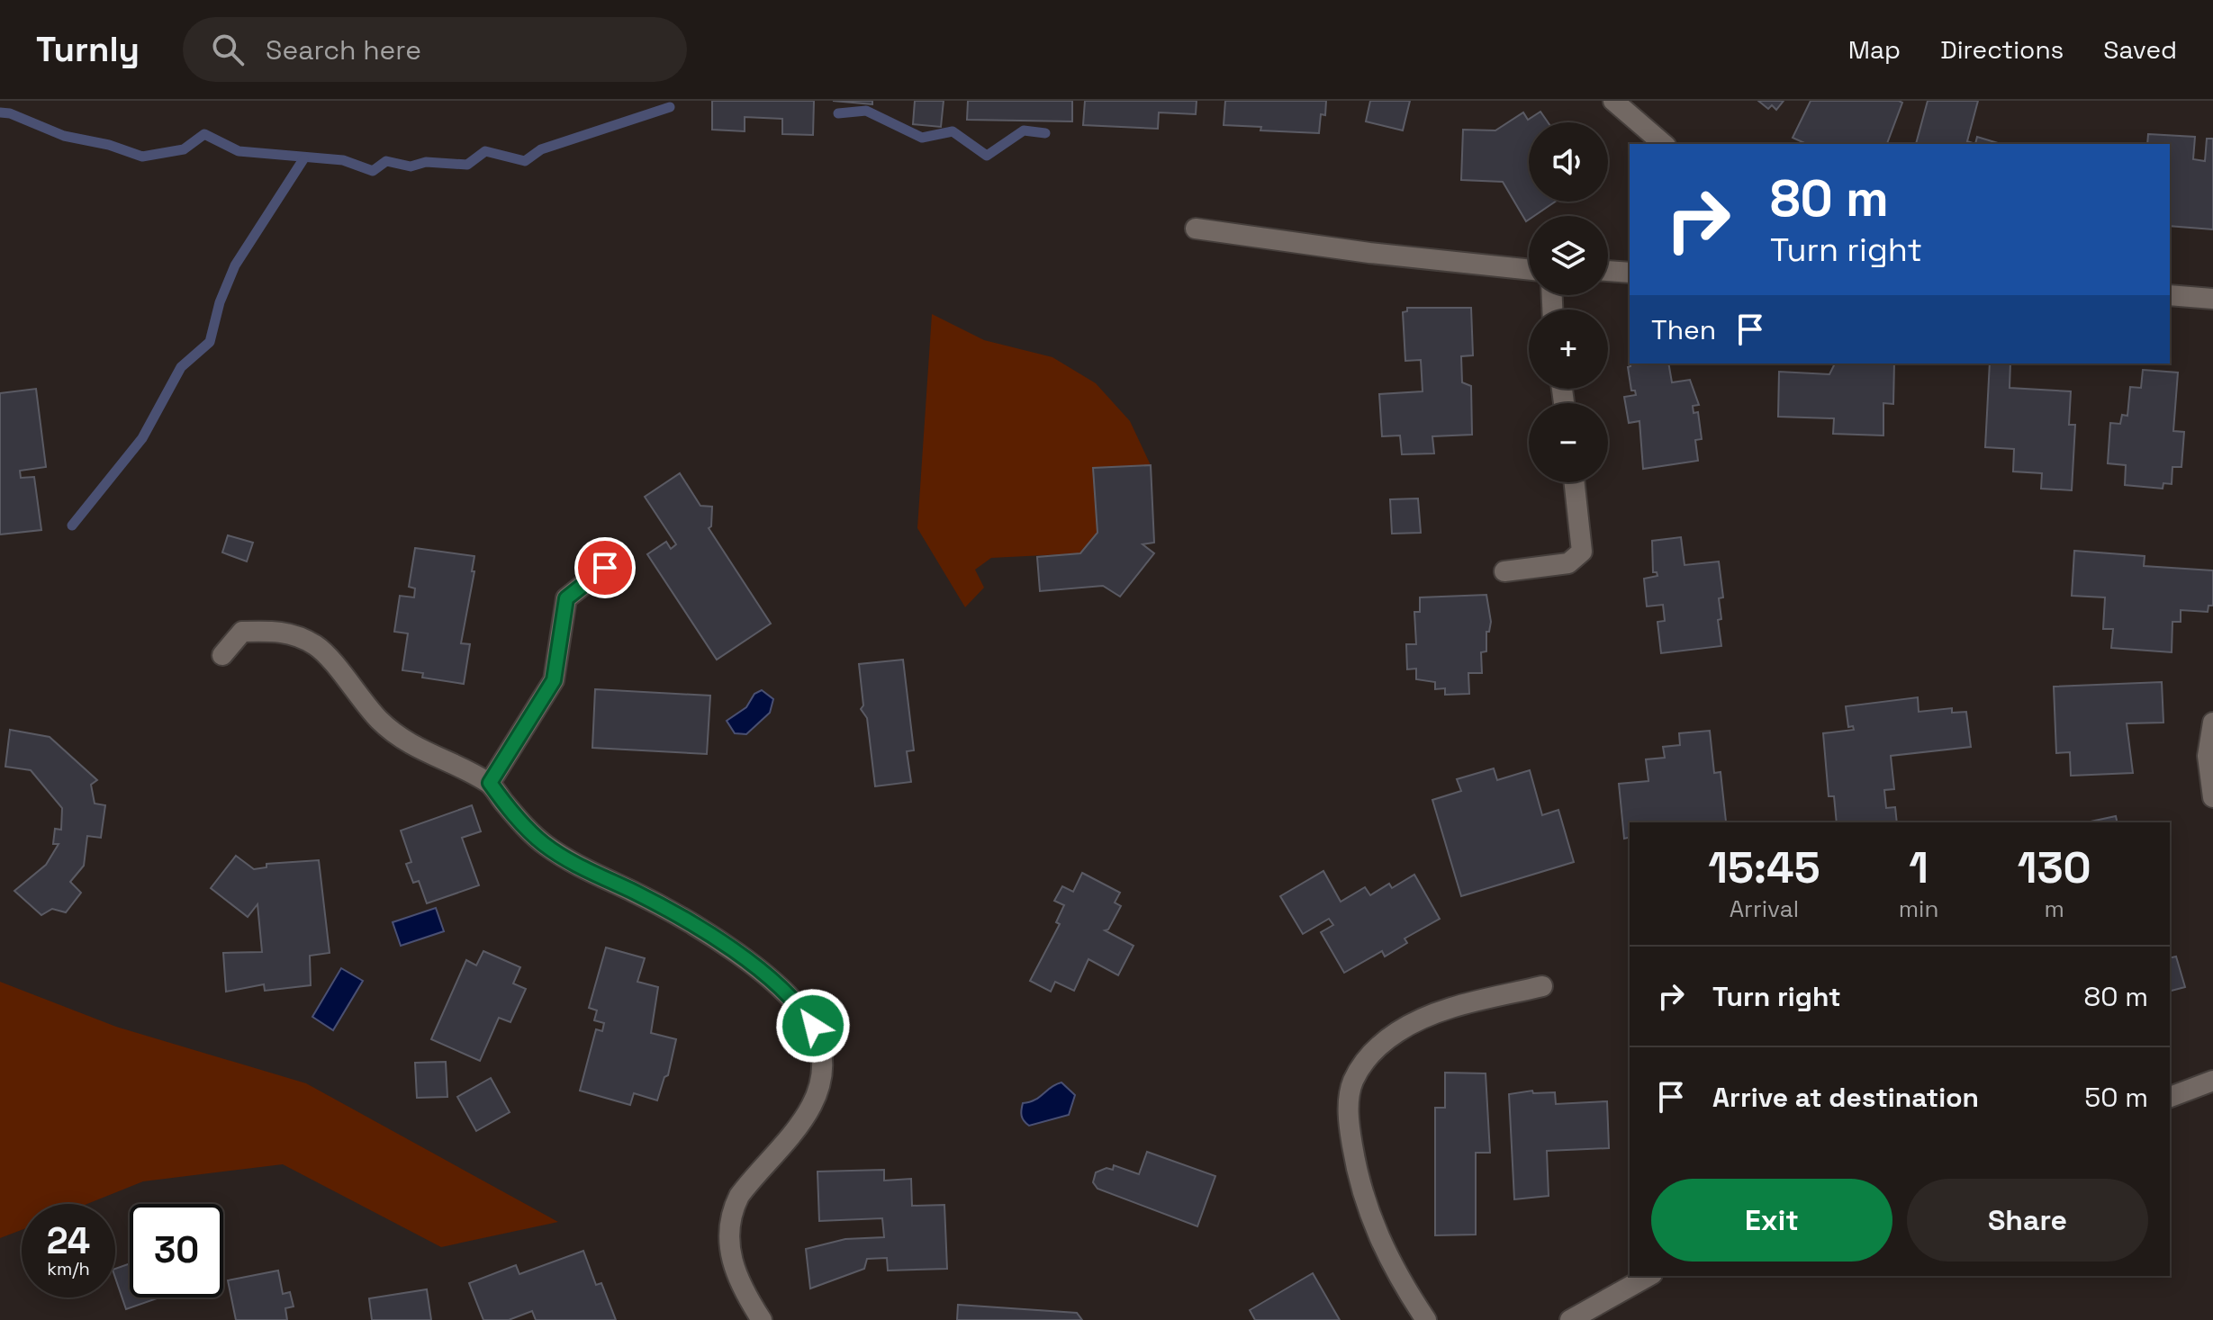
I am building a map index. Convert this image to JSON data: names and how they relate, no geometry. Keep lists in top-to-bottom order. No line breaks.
{"page":{"header":"Turnly","search":"Search here","nav":["Map","Directions","Saved"],"map_buttons":["+","−"],"turn":["80 m","Turn right"],"then":"Then","eta":["15:45","Arrival","1","min","130","m"],"list":[{"name":"Turn right","value":"80 m"},{"name":"Arrive at destination","value":"50 m"}],"buttons":["Exit","Share"],"speed":"24 km/h","limit":"30"}}
